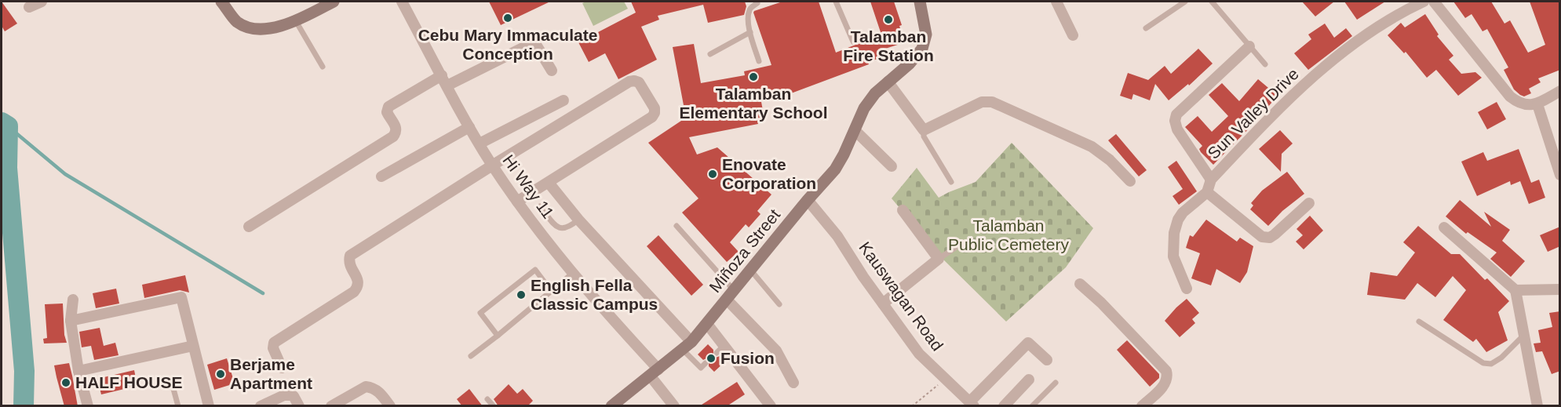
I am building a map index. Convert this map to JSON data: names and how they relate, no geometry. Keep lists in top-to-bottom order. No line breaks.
{"streets":{"main road":["Miñoza Street"],"street":["Sun Valley Drive","Hi Way 11","Kauswagan Road"]},"crossings":[["Hi Way 11","Miñoza Street"],["Miñoza Street","Kauswagan Road"]],"parks":["Talamban Public Cemetery"],"places":["Cebu Mary Immaculate Conception","Talamban Fire Station","Talamban Elementary School","Enovate Corporation","English Fella Classic Campus","Fusion","Berjame Apartment","HALF HOUSE"]}
